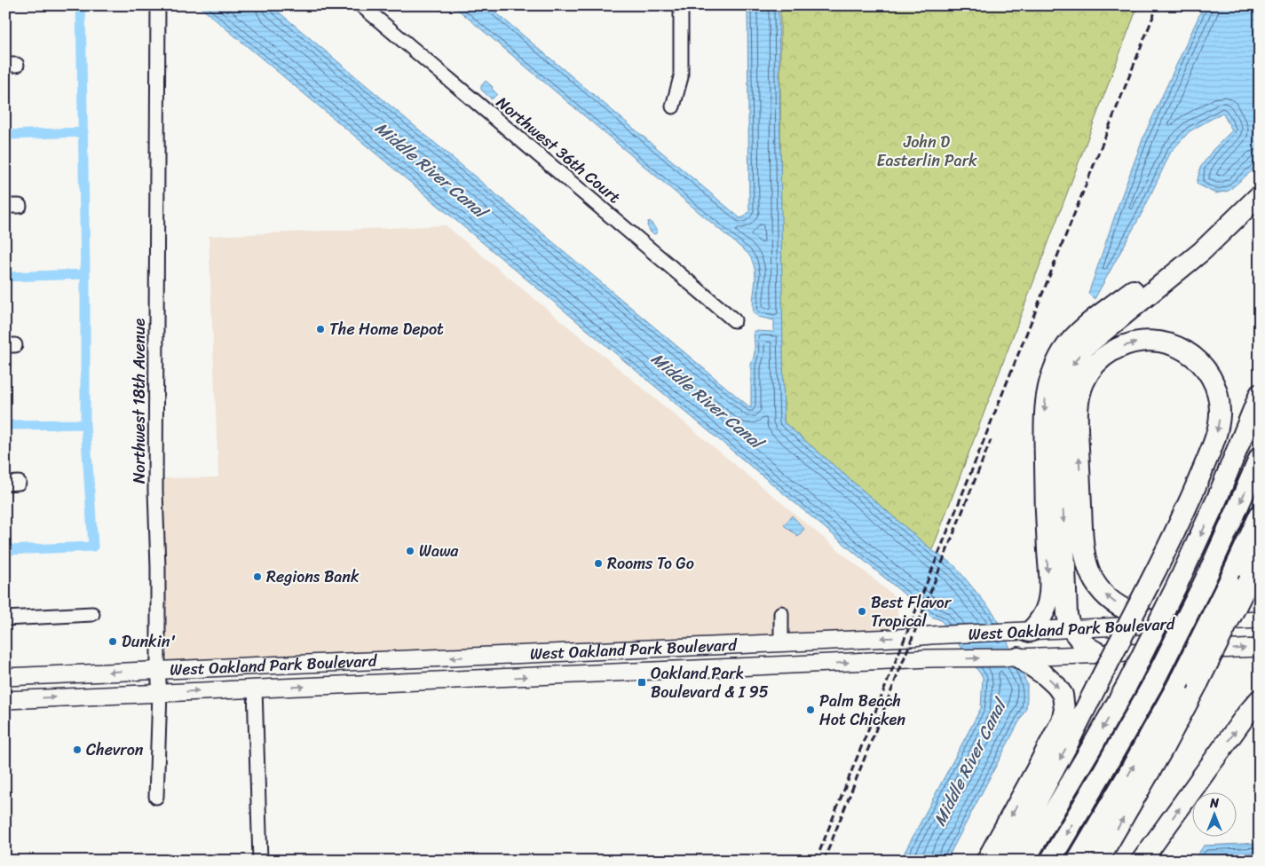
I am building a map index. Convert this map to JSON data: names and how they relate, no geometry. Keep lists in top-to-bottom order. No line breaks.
{"streets":{"main road":["West Oakland Park Boulevard"],"street":["Northwest 36th Court","Northwest 18th Avenue"]},"crossings":[["Northwest 18th Avenue","West Oakland Park Boulevard"]],"water":["Middle River Canal"],"parks":["John D Easterlin Park"],"places":{"other":["The Home Depot","Wawa","Rooms To Go","Regions Bank","Best Flavor Tropical","Dunkin'","Palm Beach Hot Chicken","Chevron"],"transit":["Oakland Park Boulevard & I 95"]},"north":"top"}
